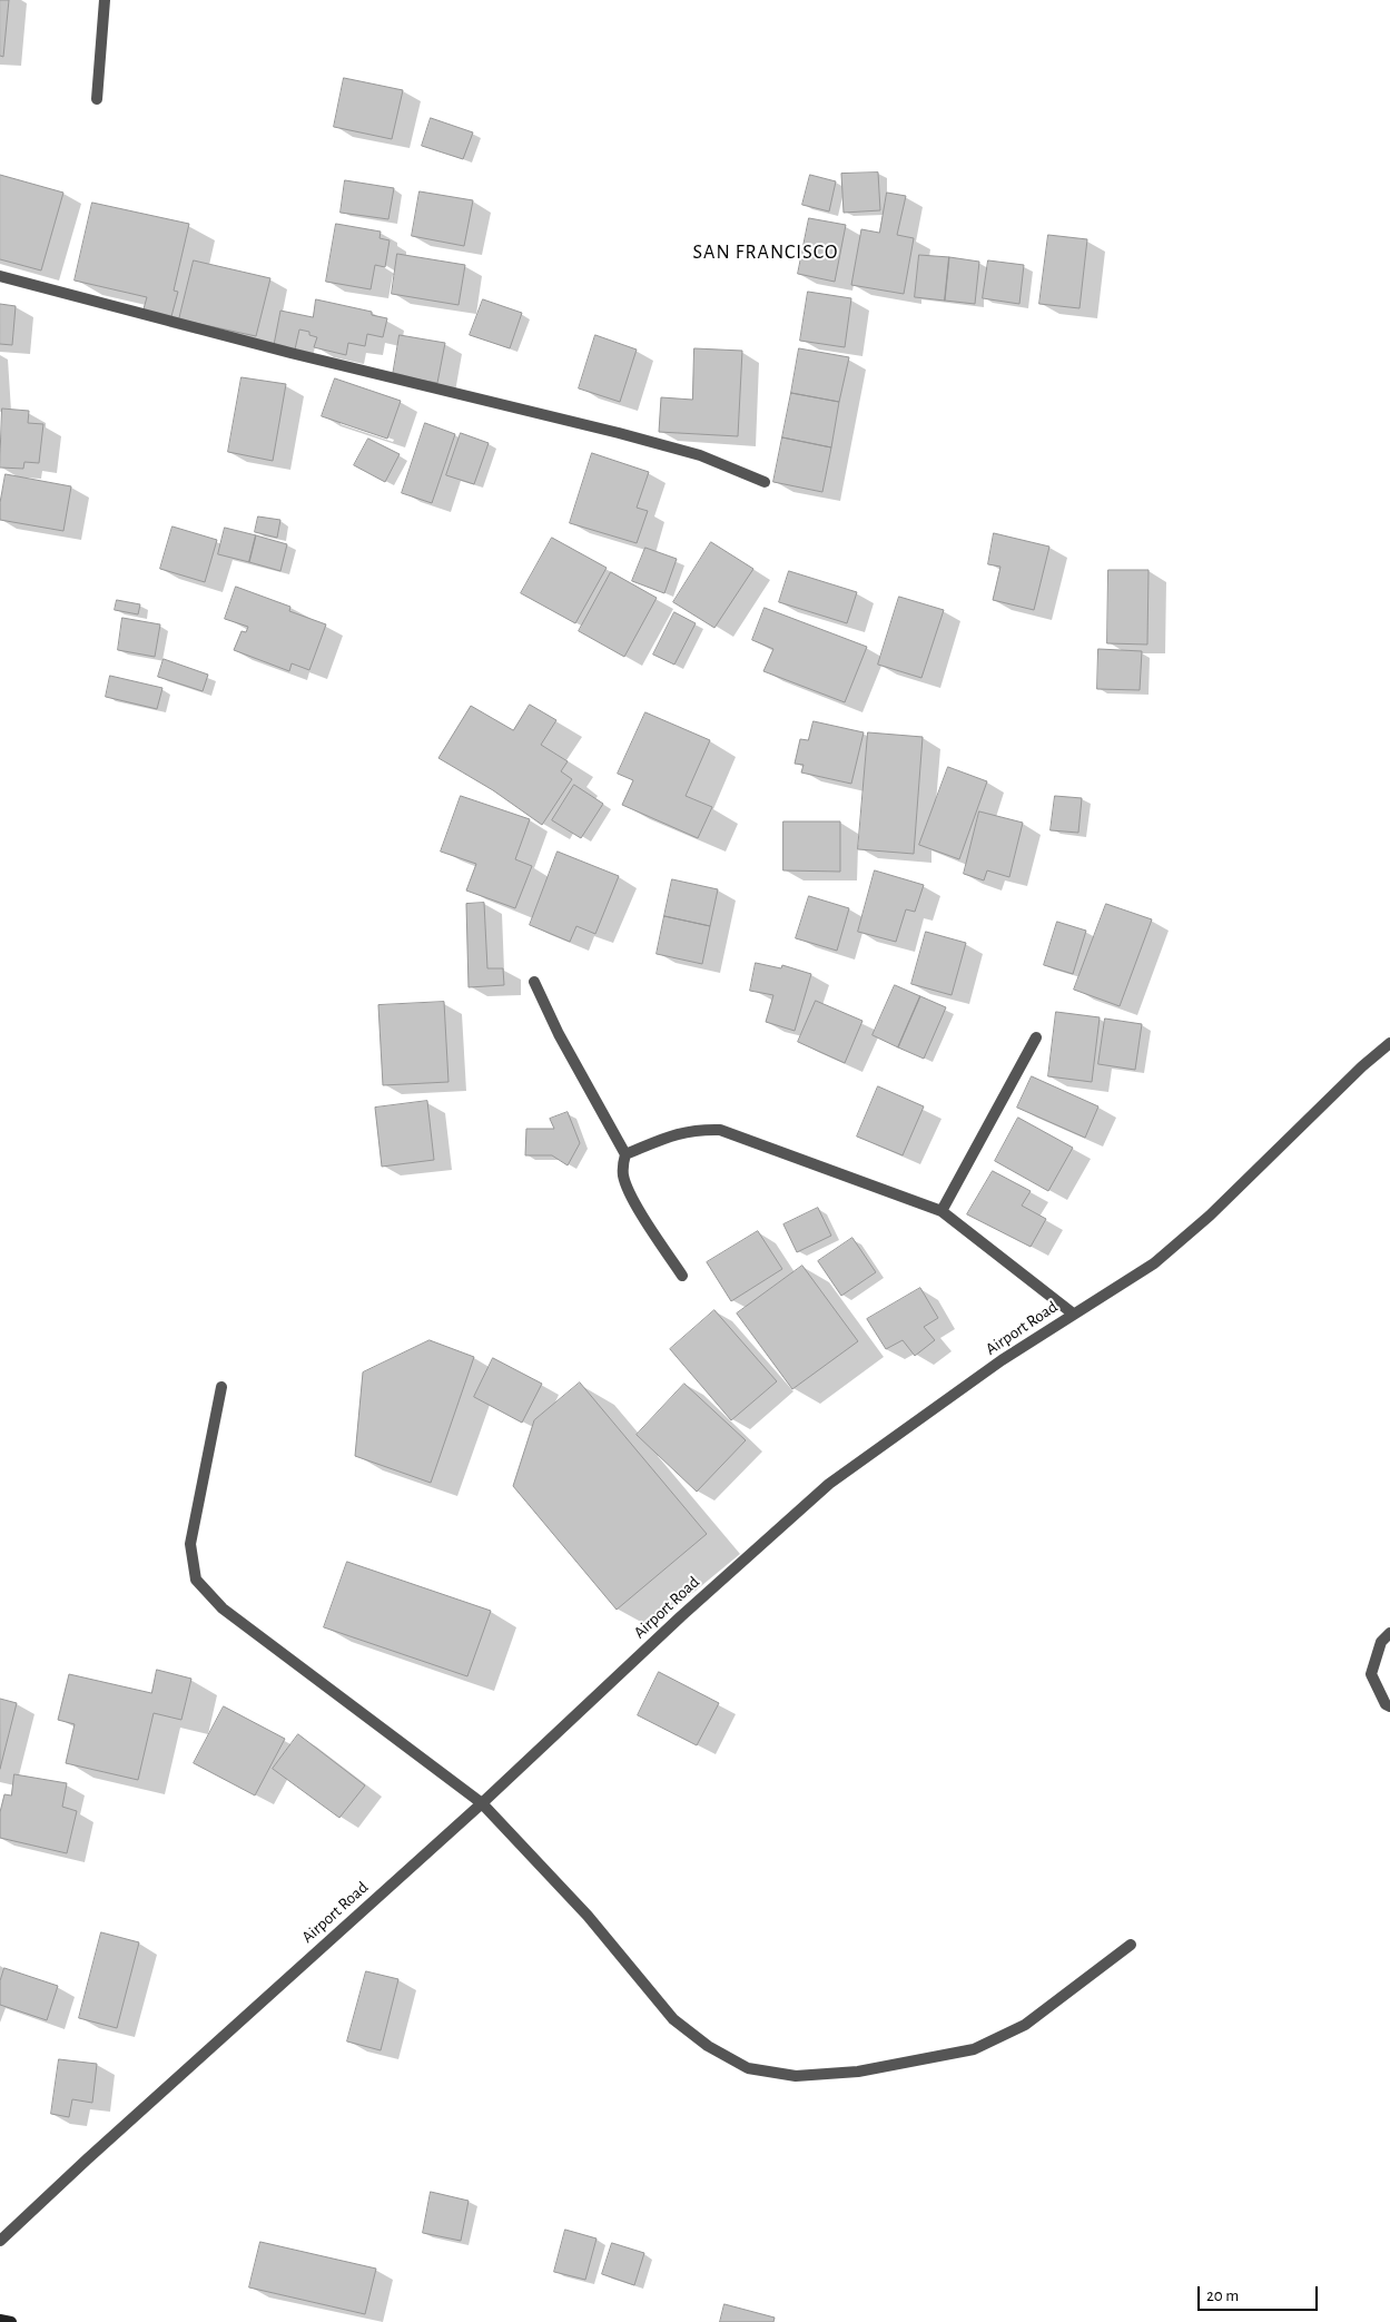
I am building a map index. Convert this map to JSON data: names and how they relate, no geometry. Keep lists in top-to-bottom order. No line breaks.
{"streets":{"street":["Airport Road"]},"districts":["SAN FRANCISCO"],"scale_bar":"20 m"}
